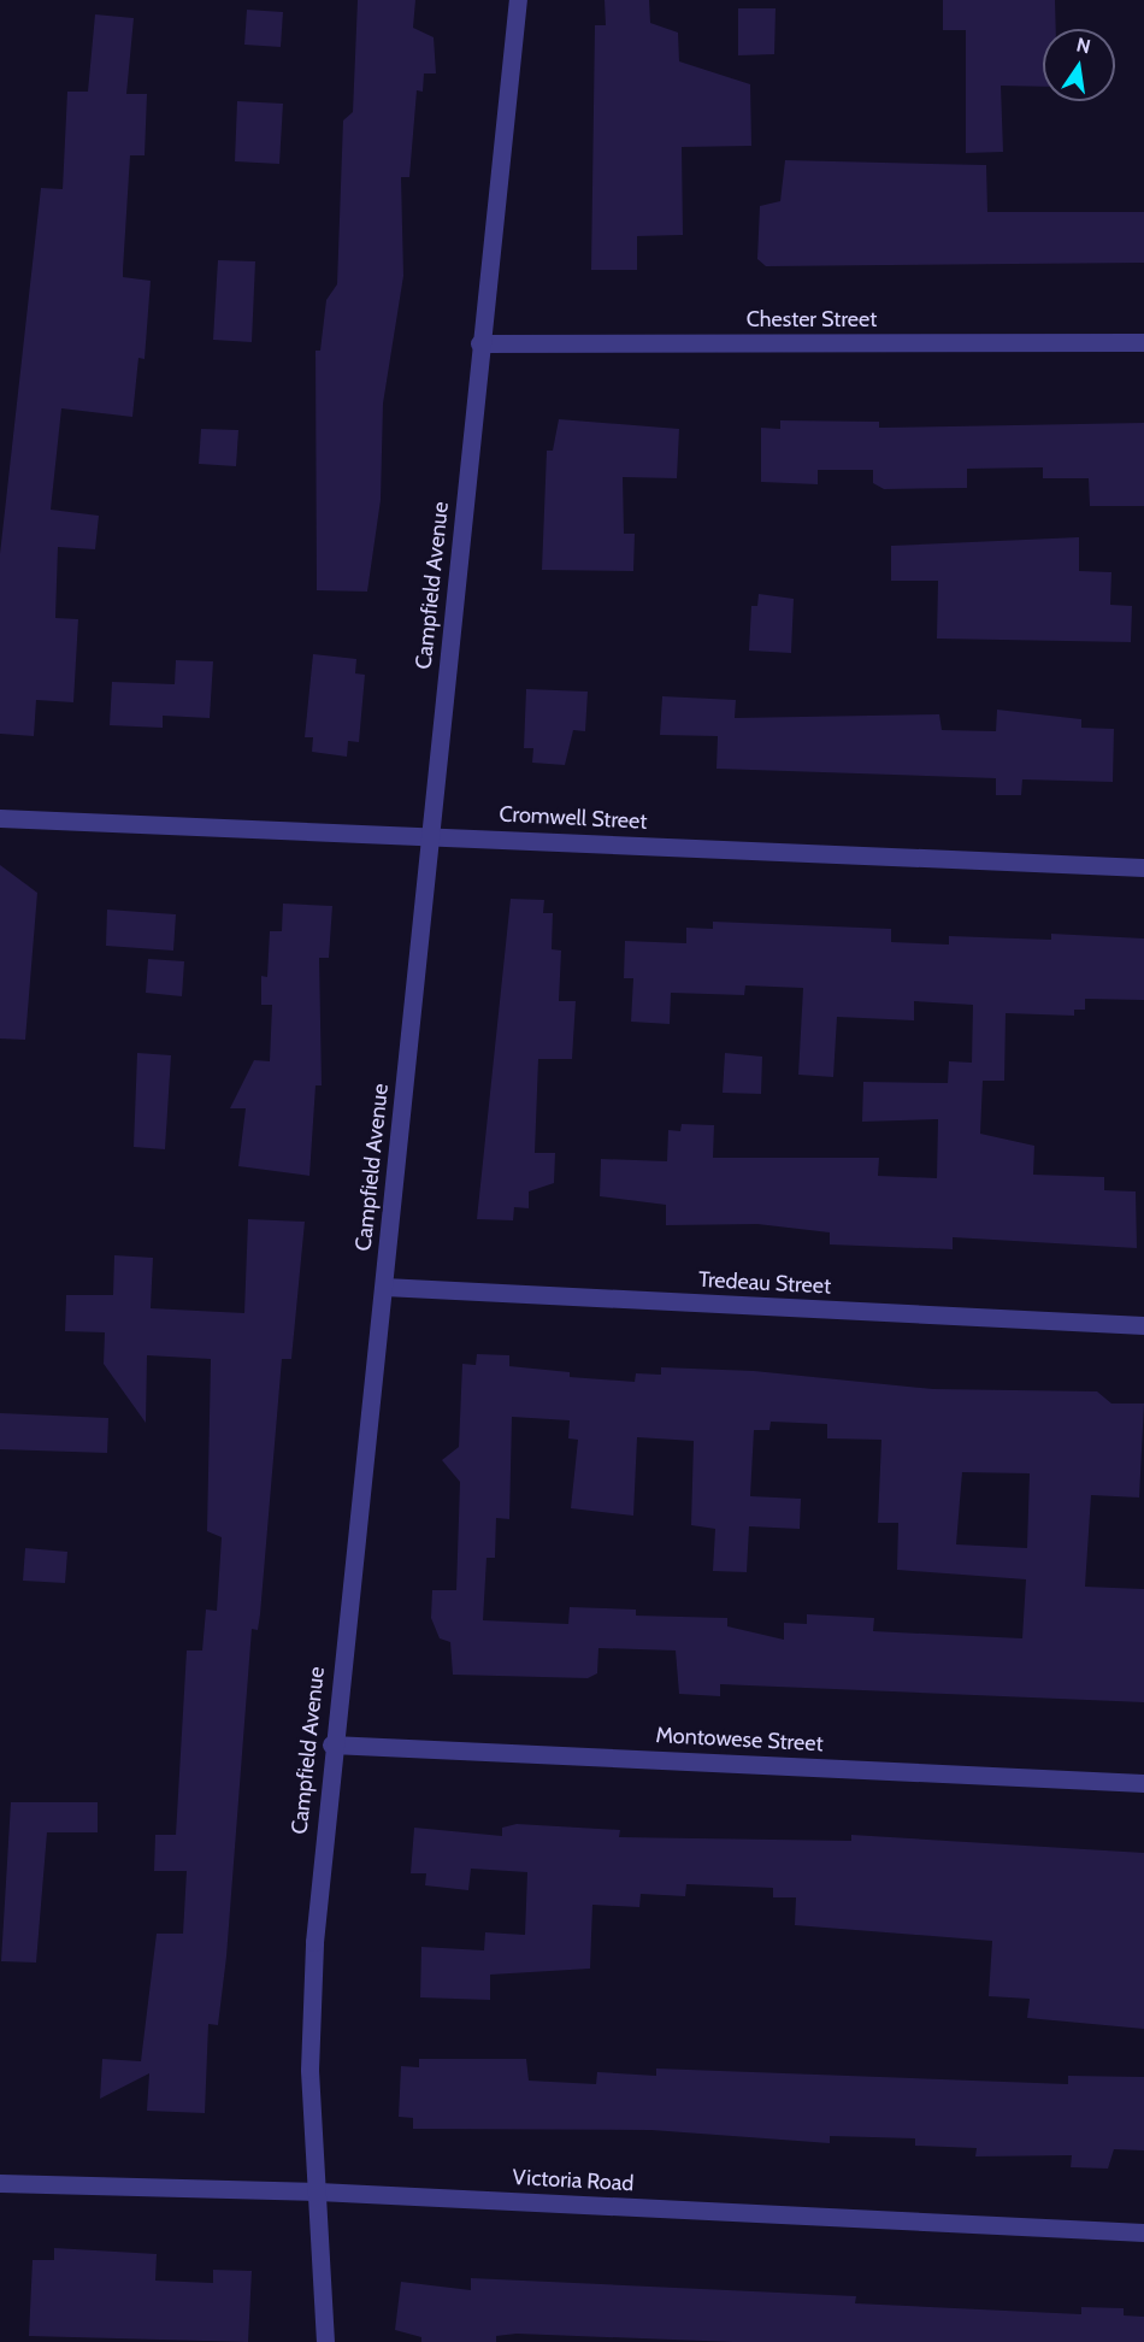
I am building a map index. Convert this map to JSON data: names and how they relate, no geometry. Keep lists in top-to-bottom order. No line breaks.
{"streets":{"street":["Chester Street","Campfield Avenue","Cromwell Street","Tredeau Street","Montowese Street","Victoria Road"]},"crossings":[["Chester Street","Campfield Avenue"],["Campfield Avenue","Cromwell Street"],["Campfield Avenue","Tredeau Street"],["Campfield Avenue","Montowese Street"],["Campfield Avenue","Victoria Road"]],"north":"top"}
